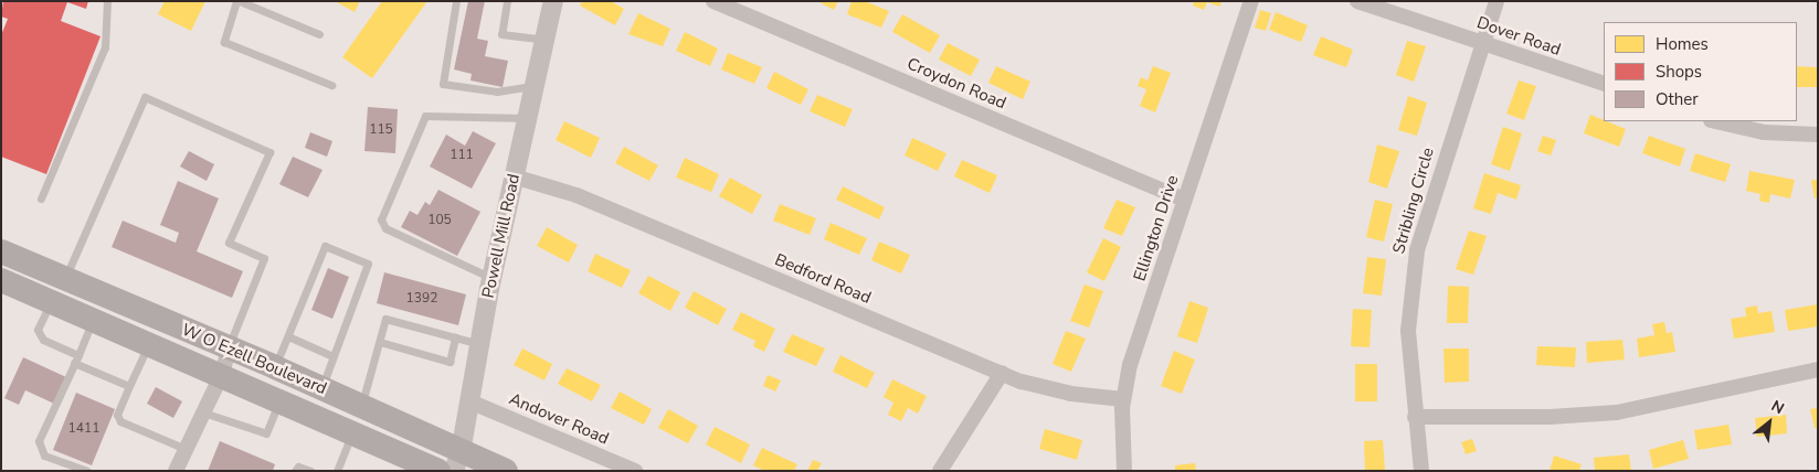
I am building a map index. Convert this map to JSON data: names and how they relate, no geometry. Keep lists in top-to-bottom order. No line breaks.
{"streets":{"main road":["W O Ezell Boulevard"],"street":["Dover Road","Croydon Road","Stribling Circle","Ellington Drive","Powell Mill Road","Bedford Road","Andover Road"]},"crossings":[["Dover Road","Stribling Circle"],["Croydon Road","Ellington Drive"],["Ellington Drive","Bedford Road"],["Powell Mill Road","Bedford Road"],["Powell Mill Road","W O Ezell Boulevard"],["Powell Mill Road","Andover Road"]],"house_numbers":["115","111","105","1392","1411"],"legend":["Homes","Shops","Other"],"north":"top right"}
